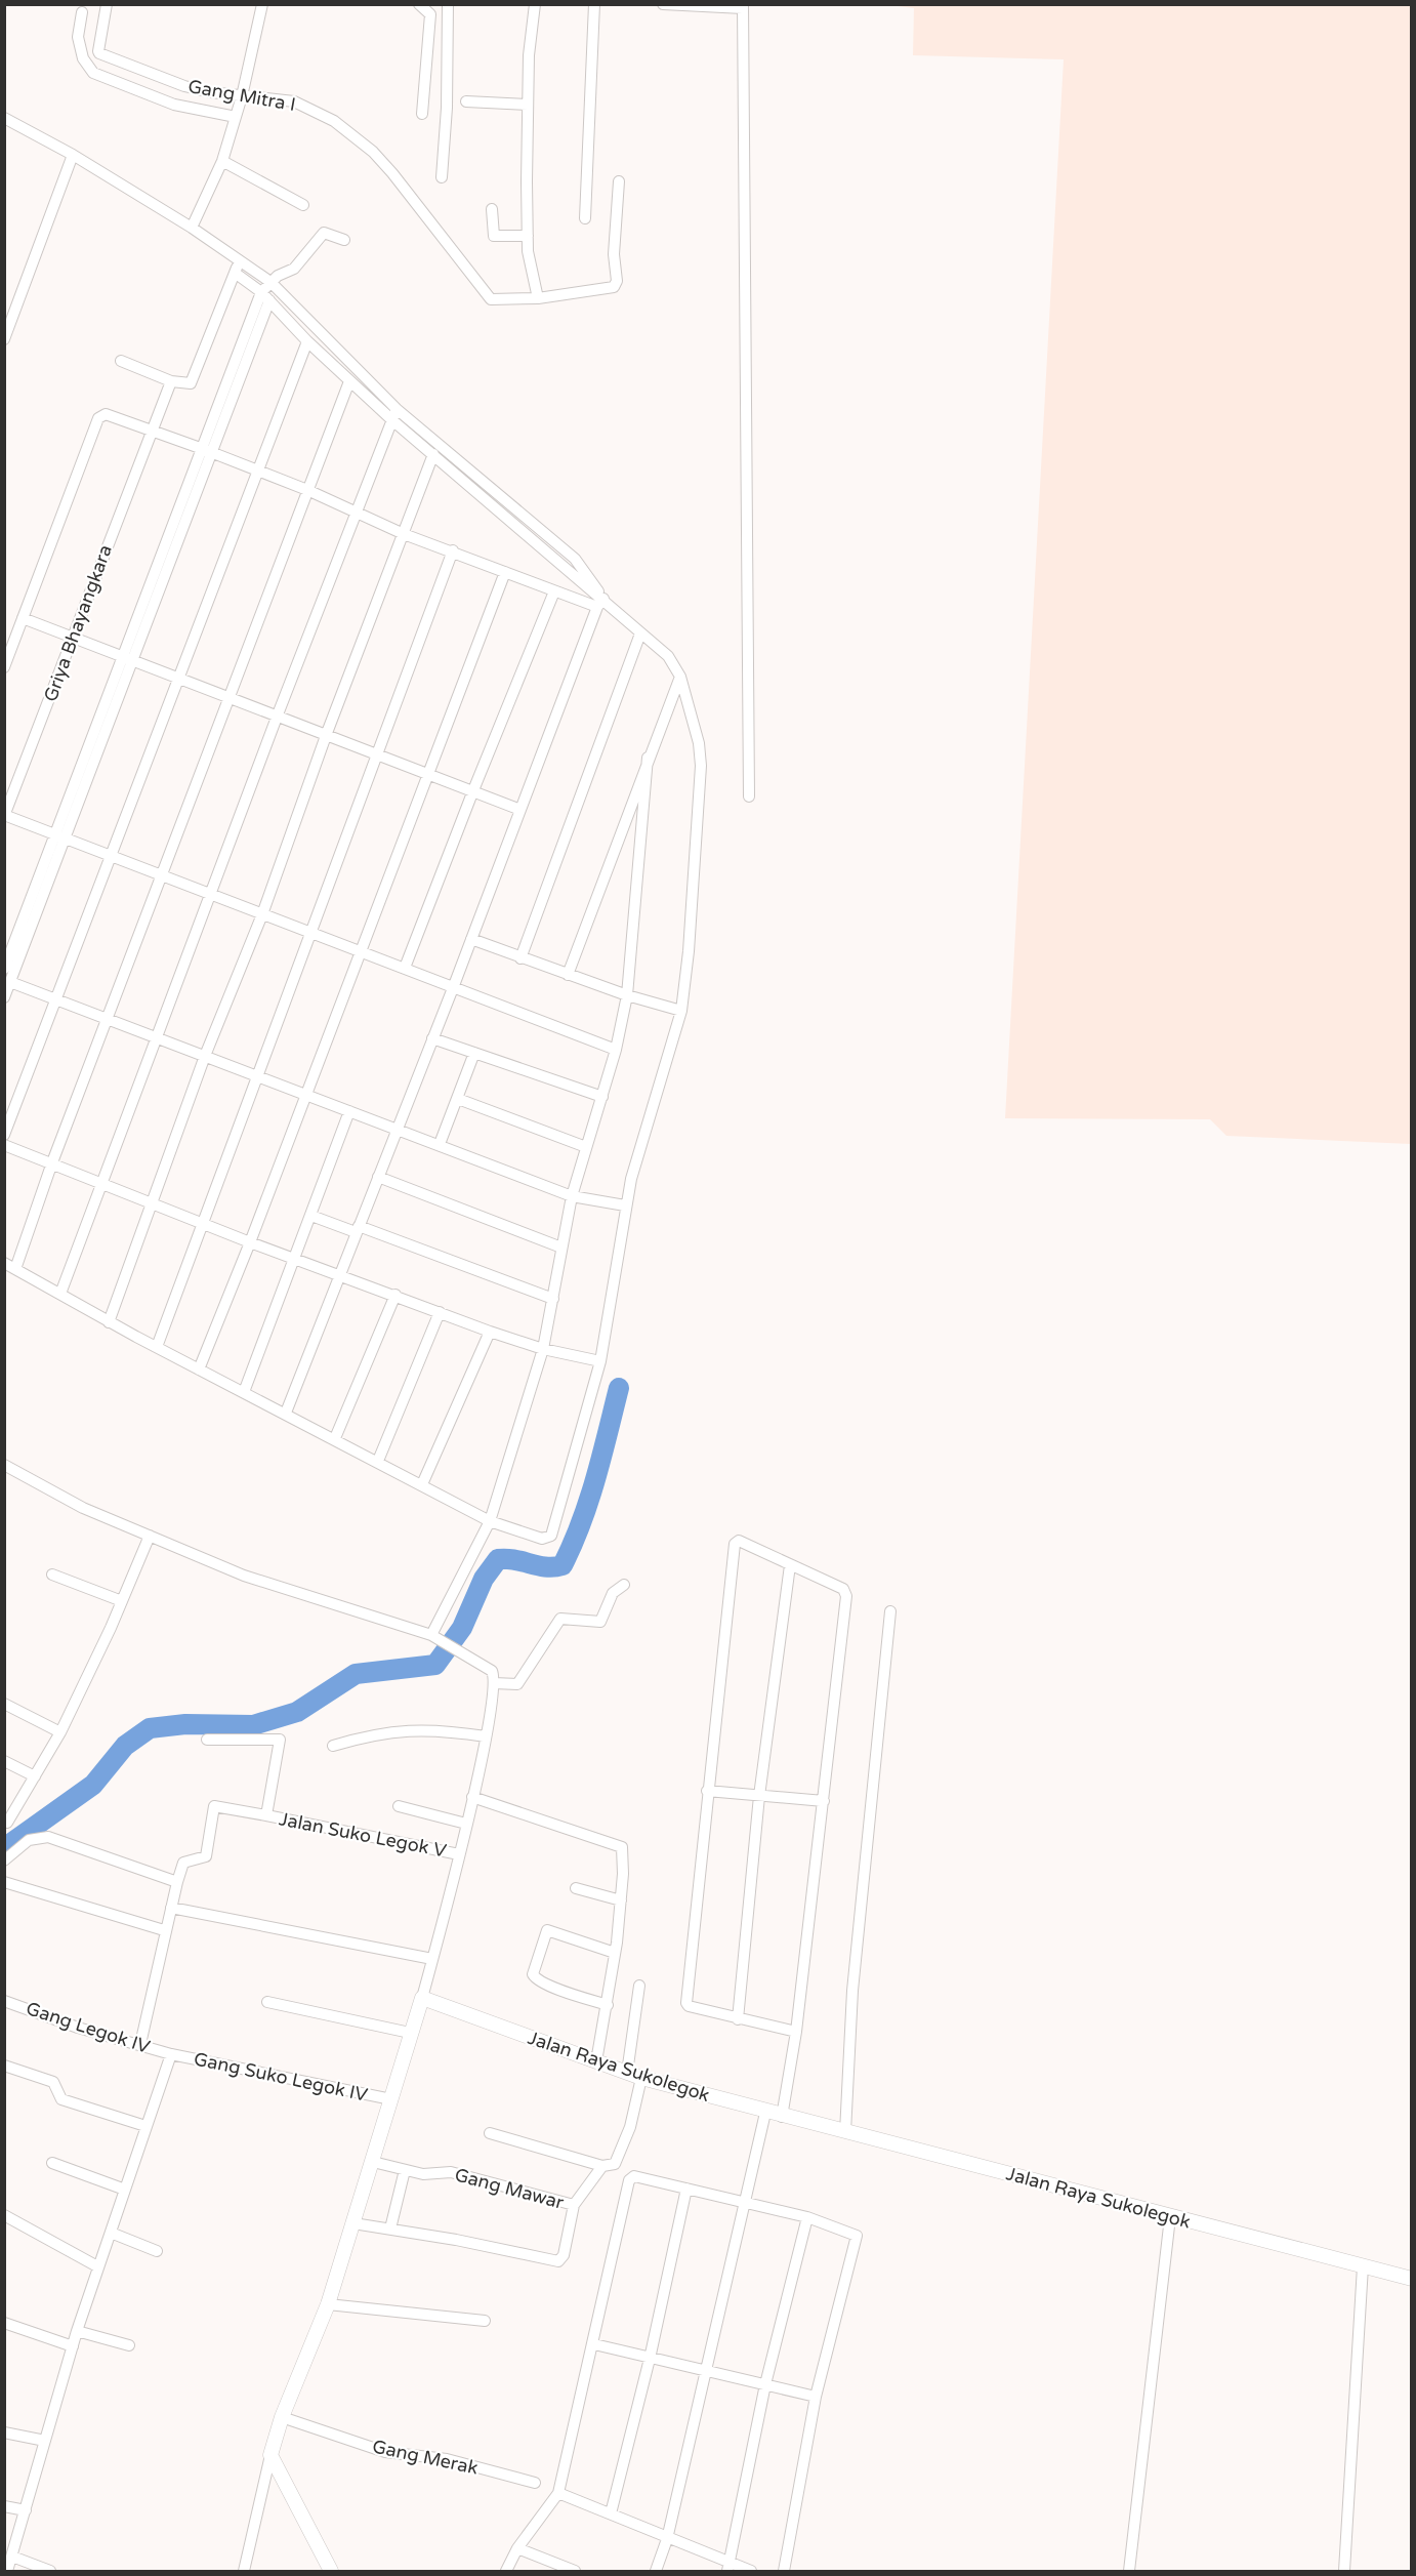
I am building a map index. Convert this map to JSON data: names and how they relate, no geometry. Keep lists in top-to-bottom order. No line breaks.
{"streets":{"street":["Gang Mitra I","Griya Bhayangkara","Jalan Suko Legok V","Gang Legok IV","Jalan Raya Sukolegok","Gang Suko Legok IV","Gang Mawar","Gang Merak"]},"crossings":[["Gang Legok IV","Gang Suko Legok IV"]]}
